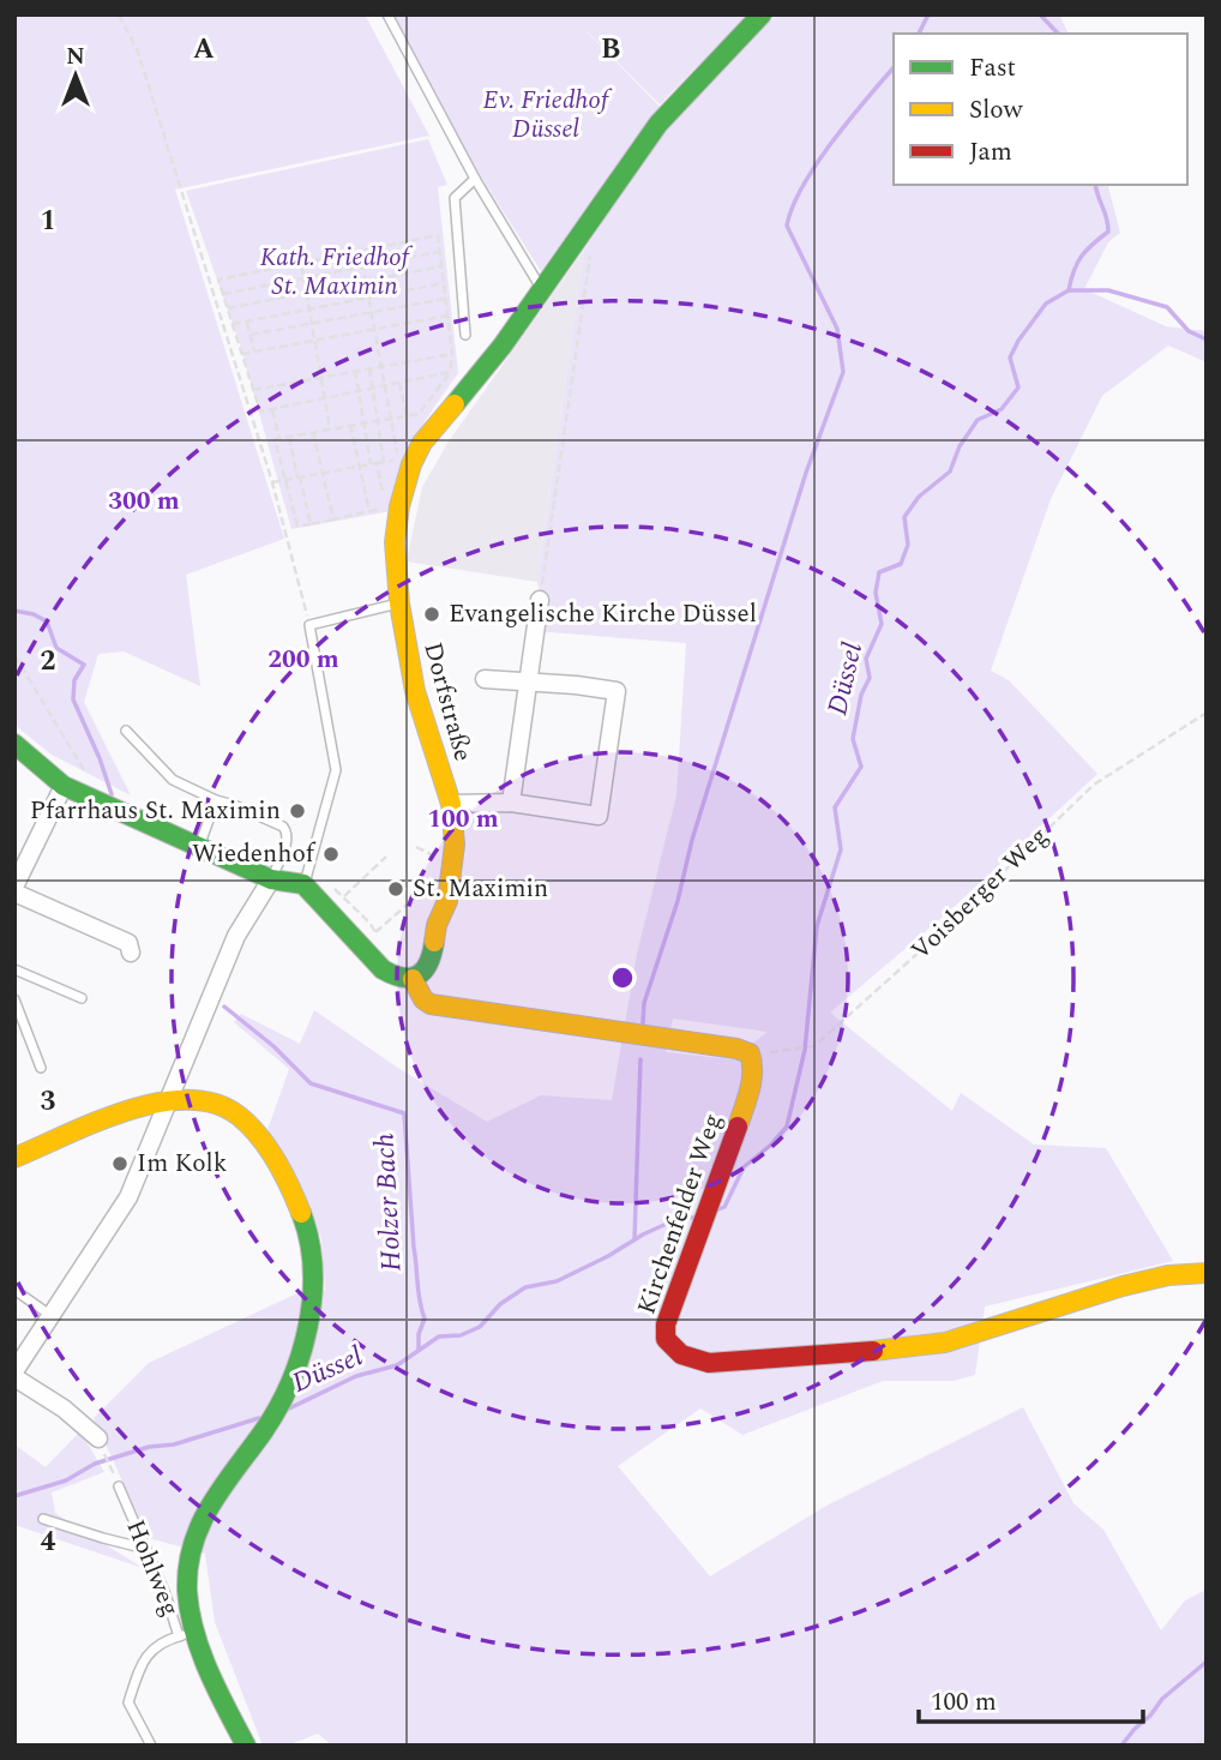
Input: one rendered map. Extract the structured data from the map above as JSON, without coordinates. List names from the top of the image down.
{
  "streets": {
    "street": ["Dorfstraße", "Kirchenfelder Weg"],
    "lane": ["Hohlweg"],
    "path": ["Voisberger Weg"]
  },
  "crossings": [
    ["Voisberger Weg", "Kirchenfelder Weg"]
  ],
  "water": ["Düssel", "Holzer Bach"],
  "parks": ["Ev. Friedhof Düssel", "Kath. Friedhof St. Maximin"],
  "places": [
    "Evangelische Kirche Düssel",
    "Pfarrhaus St. Maximin",
    "Wiedenhof",
    "St. Maximin",
    "Im Kolk"
  ],
  "legend": ["Fast", "Slow", "Jam"],
  "scale_bar": "100 m",
  "north": "top",
  "grid": {
    "columns": ["A", "B"],
    "rows": [
      "1",
      "2",
      "3",
      "4"
    ]
  },
  "rings": ["300 m", "200 m", "100 m"]
}
